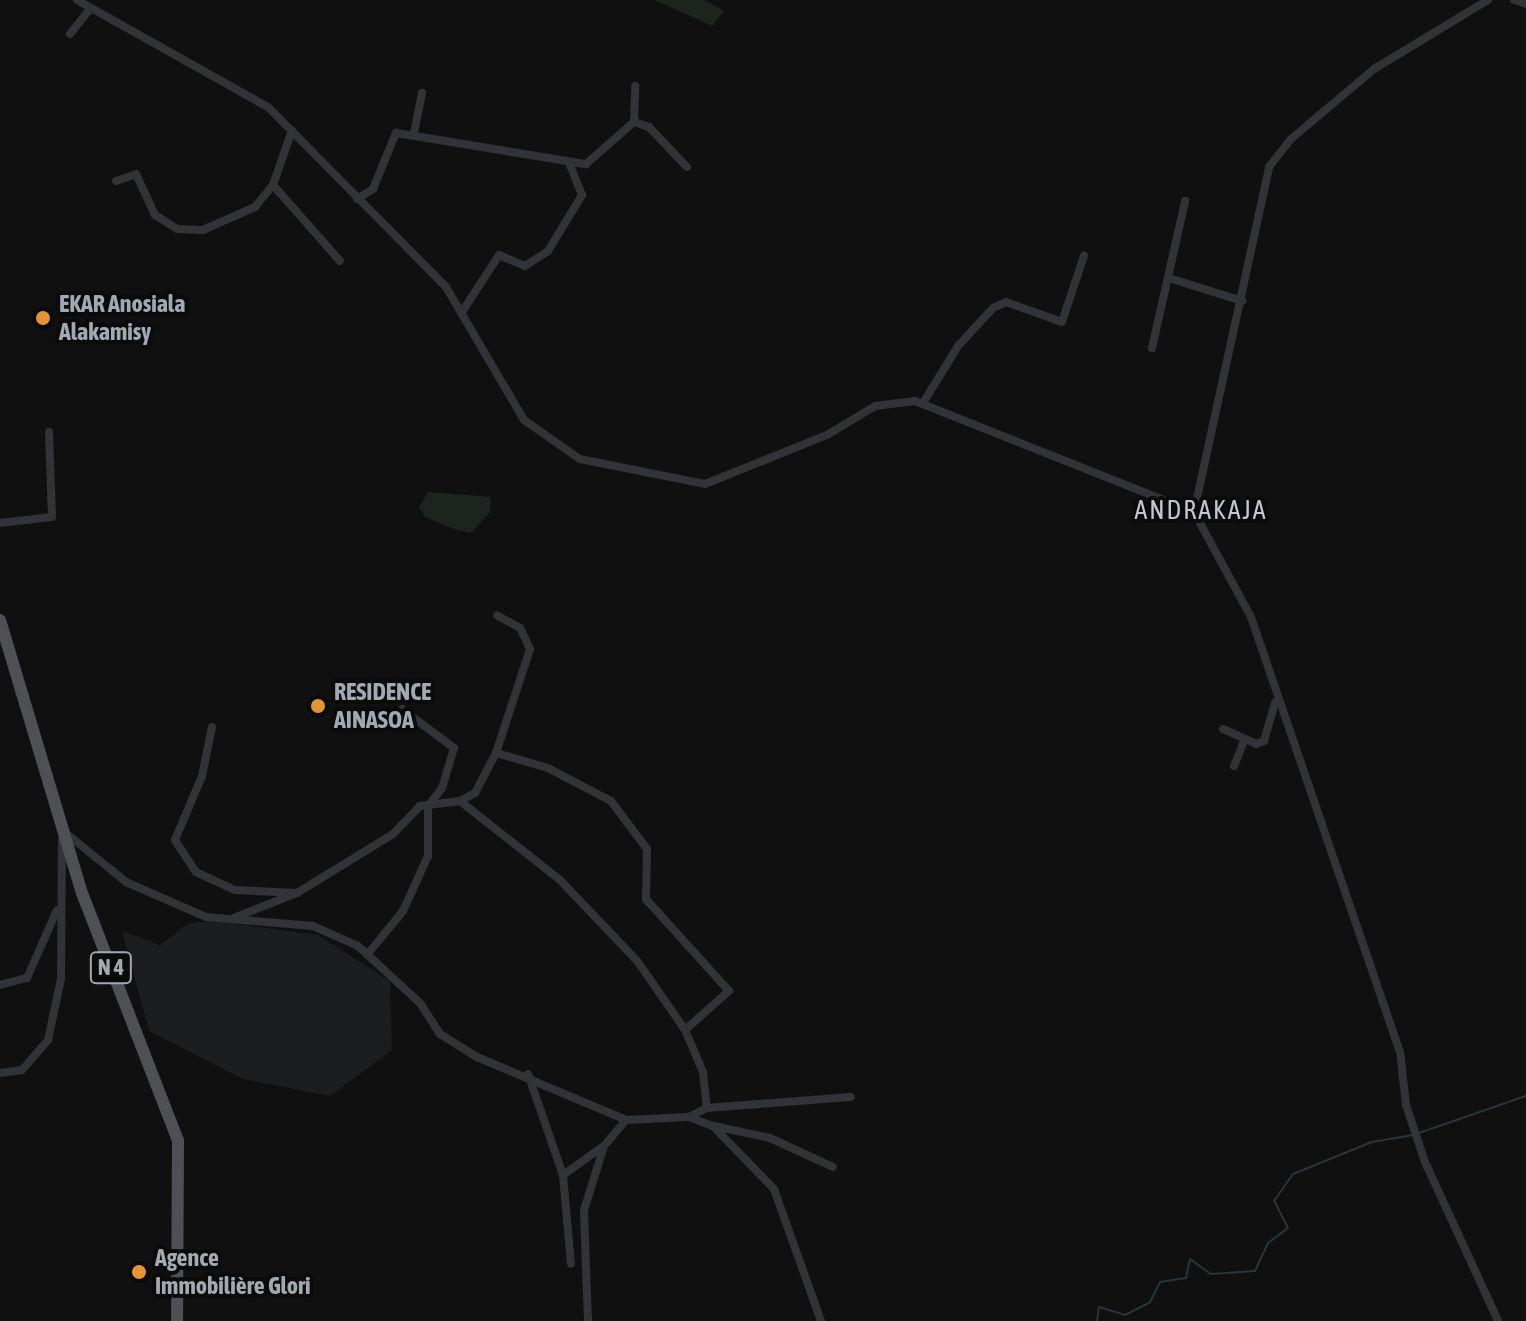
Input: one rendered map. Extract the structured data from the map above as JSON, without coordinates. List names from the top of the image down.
{
  "streets": {
    "main road": ["N 4"]
  },
  "districts": ["ANDRAKAJA"],
  "places": ["EKAR Anosiala Alakamisy", "RESIDENCE AINASOA", "Agence Immobilière Glori"]
}
